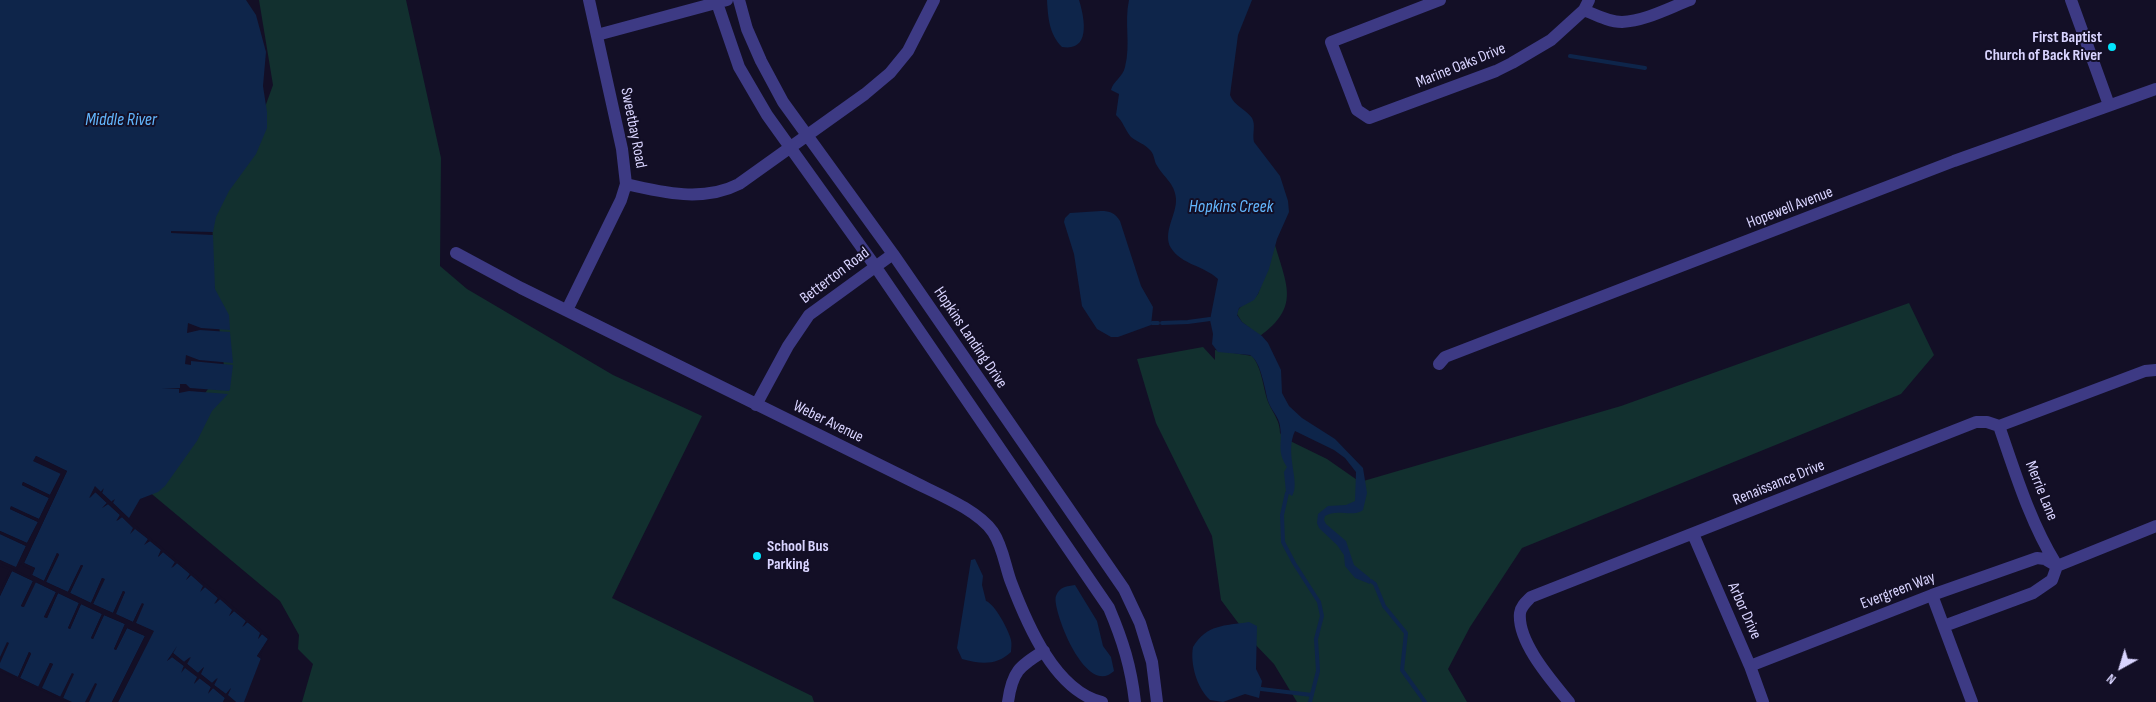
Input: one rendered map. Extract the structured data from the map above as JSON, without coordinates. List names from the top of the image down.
{
  "streets": {
    "street": [
      "Marine Oaks Drive",
      "Sweetbay Road",
      "Hopewell Avenue",
      "Betterton Road",
      "Hopkins Landing Drive",
      "Weber Avenue",
      "Renaissance Drive",
      "Merrie Lane",
      "Evergreen Way",
      "Arbor Drive"
    ]
  },
  "crossings": [
    ["Sweetbay Road", "Weber Avenue"],
    ["Betterton Road", "Hopkins Landing Drive"],
    ["Betterton Road", "Weber Avenue"],
    ["Renaissance Drive", "Merrie Lane"],
    ["Renaissance Drive", "Arbor Drive"],
    ["Merrie Lane", "Evergreen Way"],
    ["Evergreen Way", "Arbor Drive"]
  ],
  "water": ["Middle River", "Hopkins Creek"],
  "places": ["First Baptist Church of Back River", "School Bus Parking"],
  "north": "bottom left"
}
